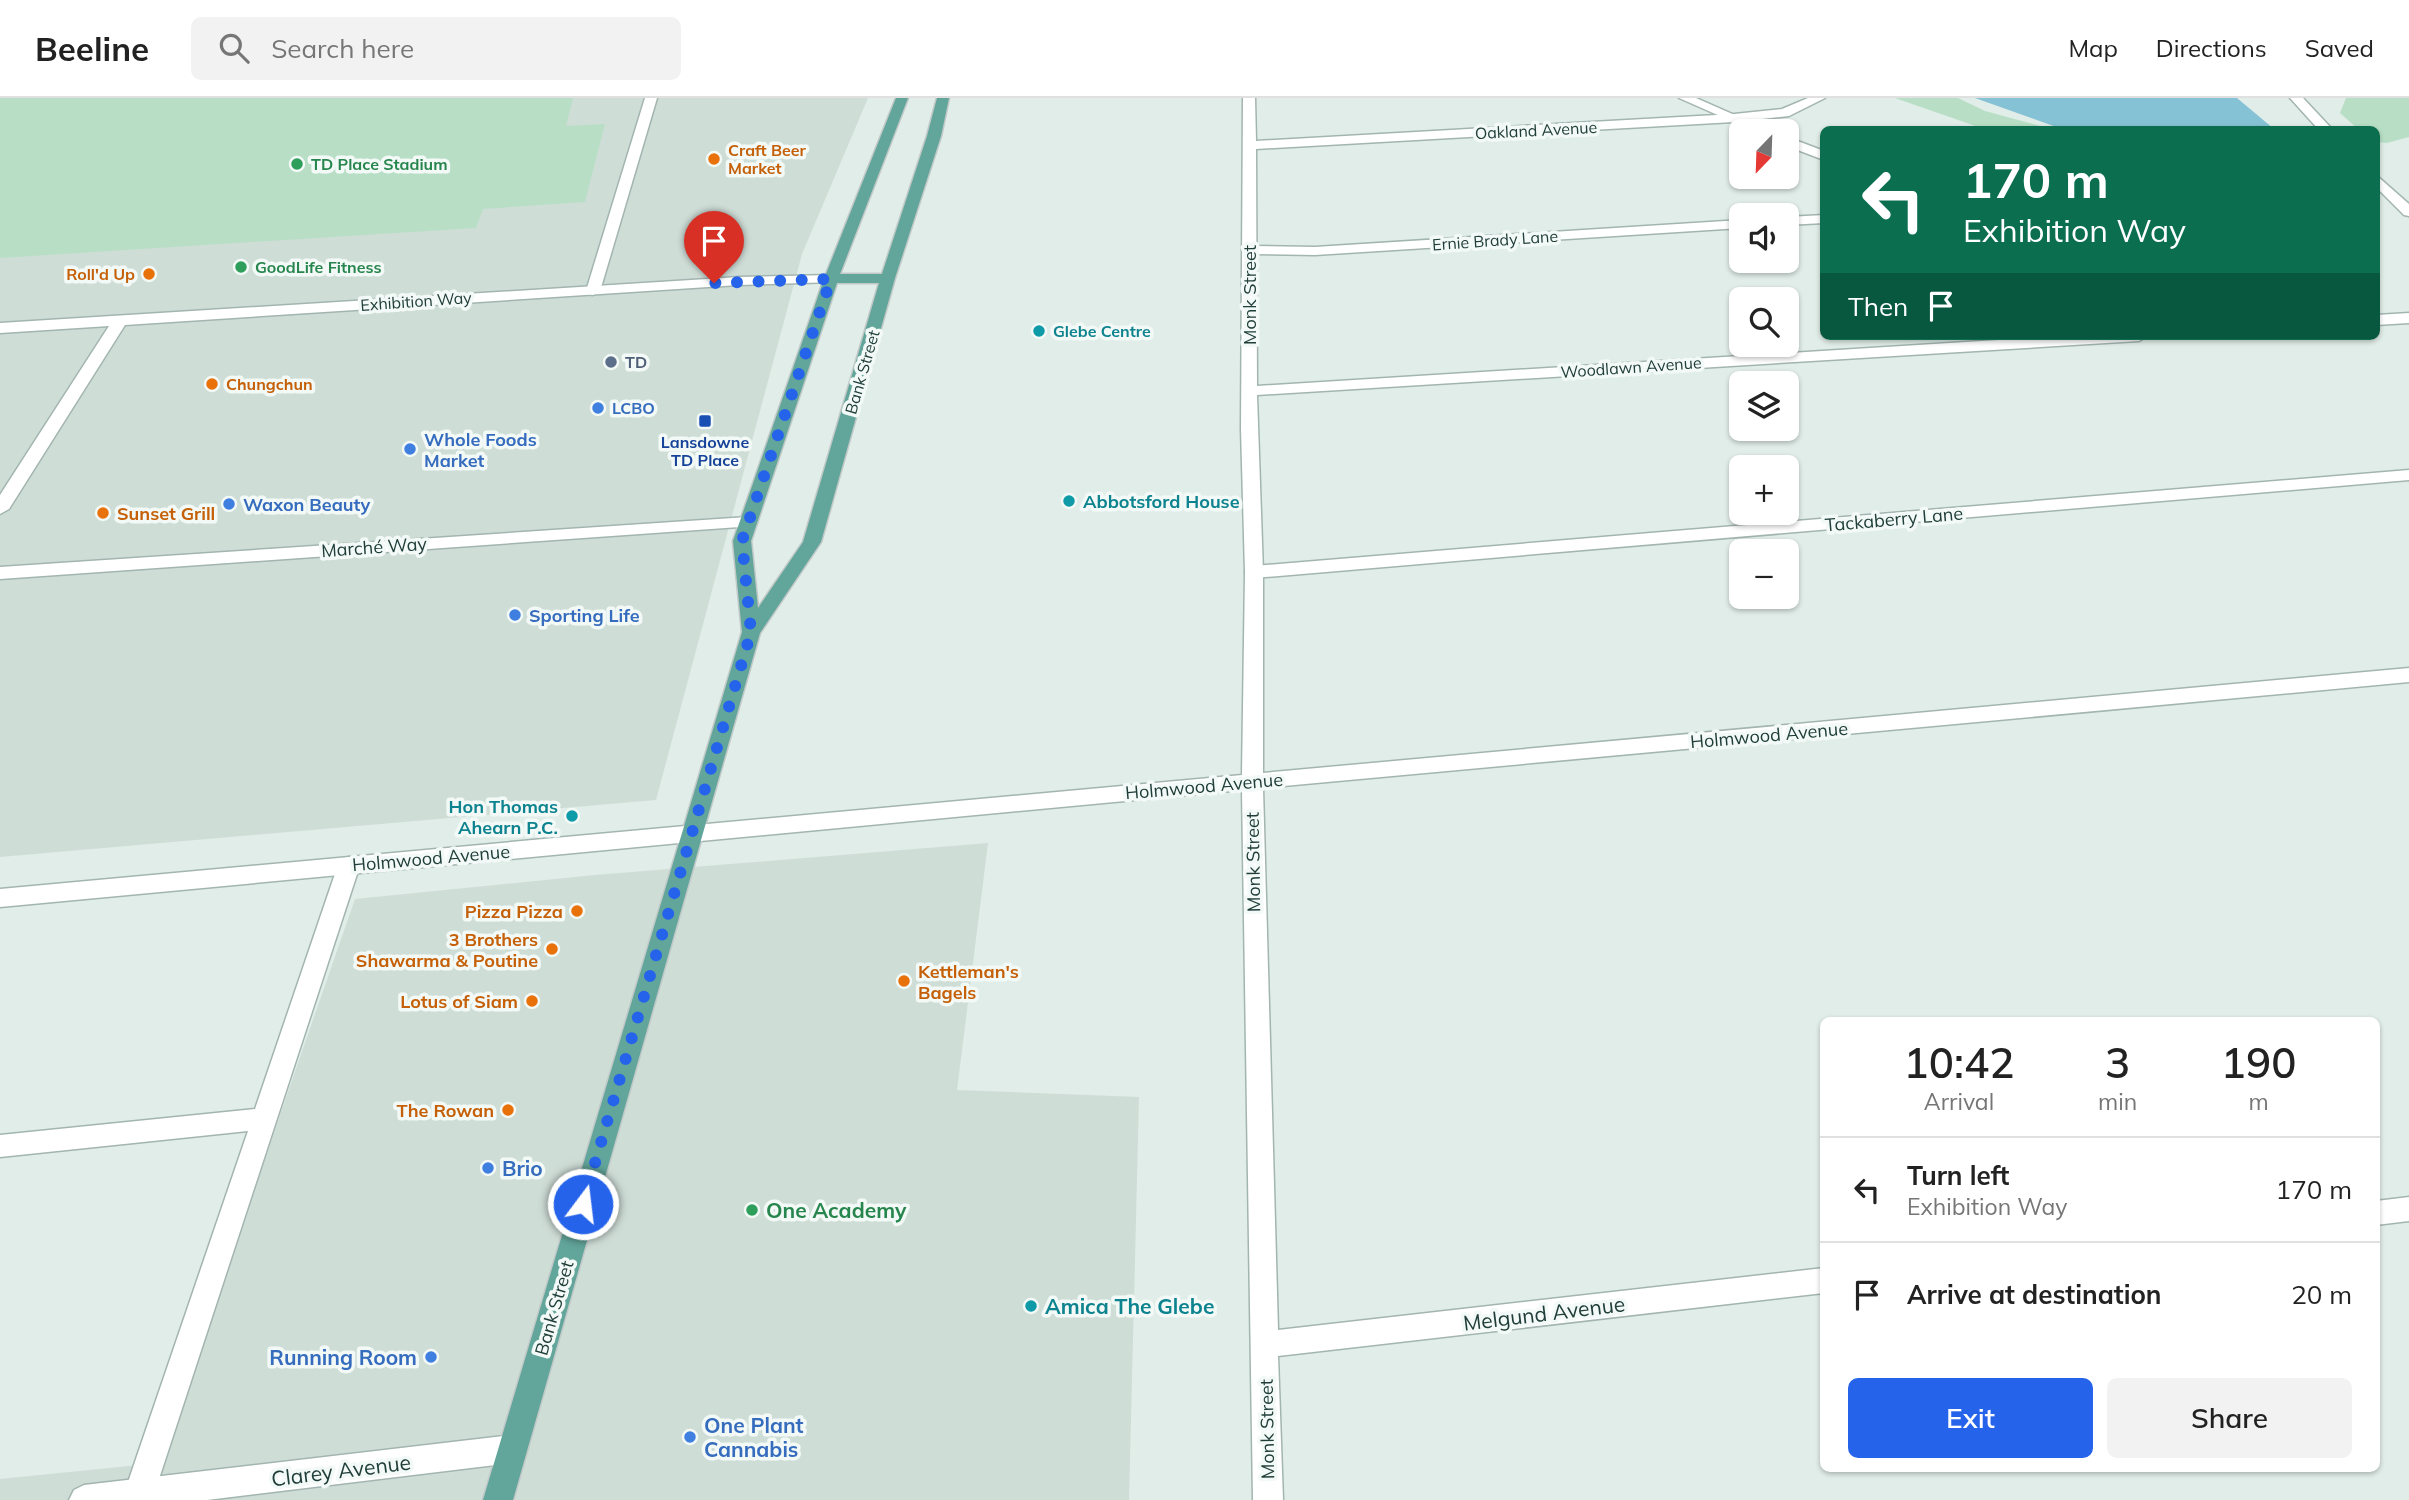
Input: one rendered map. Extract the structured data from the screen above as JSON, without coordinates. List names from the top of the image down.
{
  "streets": {
    "main road": ["Bank Street"],
    "street": [
      "Oakland Avenue",
      "Ernie Brady Lane",
      "Monk Street",
      "Exhibition Way",
      "Woodlawn Avenue",
      "Tackaberry Lane",
      "Marché Way",
      "Holmwood Avenue",
      "Melgund Avenue",
      "Clarey Avenue"
    ]
  },
  "crossings": [
    ["Oakland Avenue", "Monk Street"],
    ["Ernie Brady Lane", "Monk Street"],
    ["Monk Street", "Woodlawn Avenue"],
    ["Monk Street", "Tackaberry Lane"],
    ["Monk Street", "Holmwood Avenue"],
    ["Monk Street", "Melgund Avenue"],
    ["Exhibition Way", "Bank Street"],
    ["Bank Street", "Marché Way"],
    ["Bank Street", "Holmwood Avenue"],
    ["Bank Street", "Clarey Avenue"]
  ],
  "places": {
    "other": [
      "Craft Beer Market",
      "TD Place Stadium",
      "GoodLife Fitness",
      "Roll'd Up",
      "Glebe Centre",
      "TD",
      "Chungchun",
      "LCBO",
      "Whole Foods Market",
      "Abbotsford House",
      "Waxon Beauty",
      "Sunset Grill",
      "Sporting Life",
      "Hon Thomas Ahearn P.C.",
      "Pizza Pizza",
      "3 Brothers Shawarma & Poutine",
      "Kettleman's Bagels",
      "Lotus of Siam",
      "The Rowan",
      "Brio",
      "One Academy",
      "Amica The Glebe",
      "Running Room",
      "One Plant Cannabis"
    ],
    "transit": ["Lansdowne TD Place"]
  },
  "north": "bottom left",
  "page": {
    "header": "Beeline",
    "search": "Search here",
    "nav": ["Map", "Directions", "Saved"],
    "map_buttons": ["+", "−"],
    "turn": ["170 m", "Exhibition Way"],
    "then": "Then",
    "eta": [
      "10:42",
      "Arrival",
      "3",
      "min",
      "190",
      "m"
    ],
    "list": [
      {
        "name": "Turn left",
        "note": "Exhibition Way",
        "value": "170 m"
      },
      {
        "name": "Arrive at destination",
        "value": "20 m"
      }
    ],
    "buttons": ["Exit", "Share"]
  }
}
